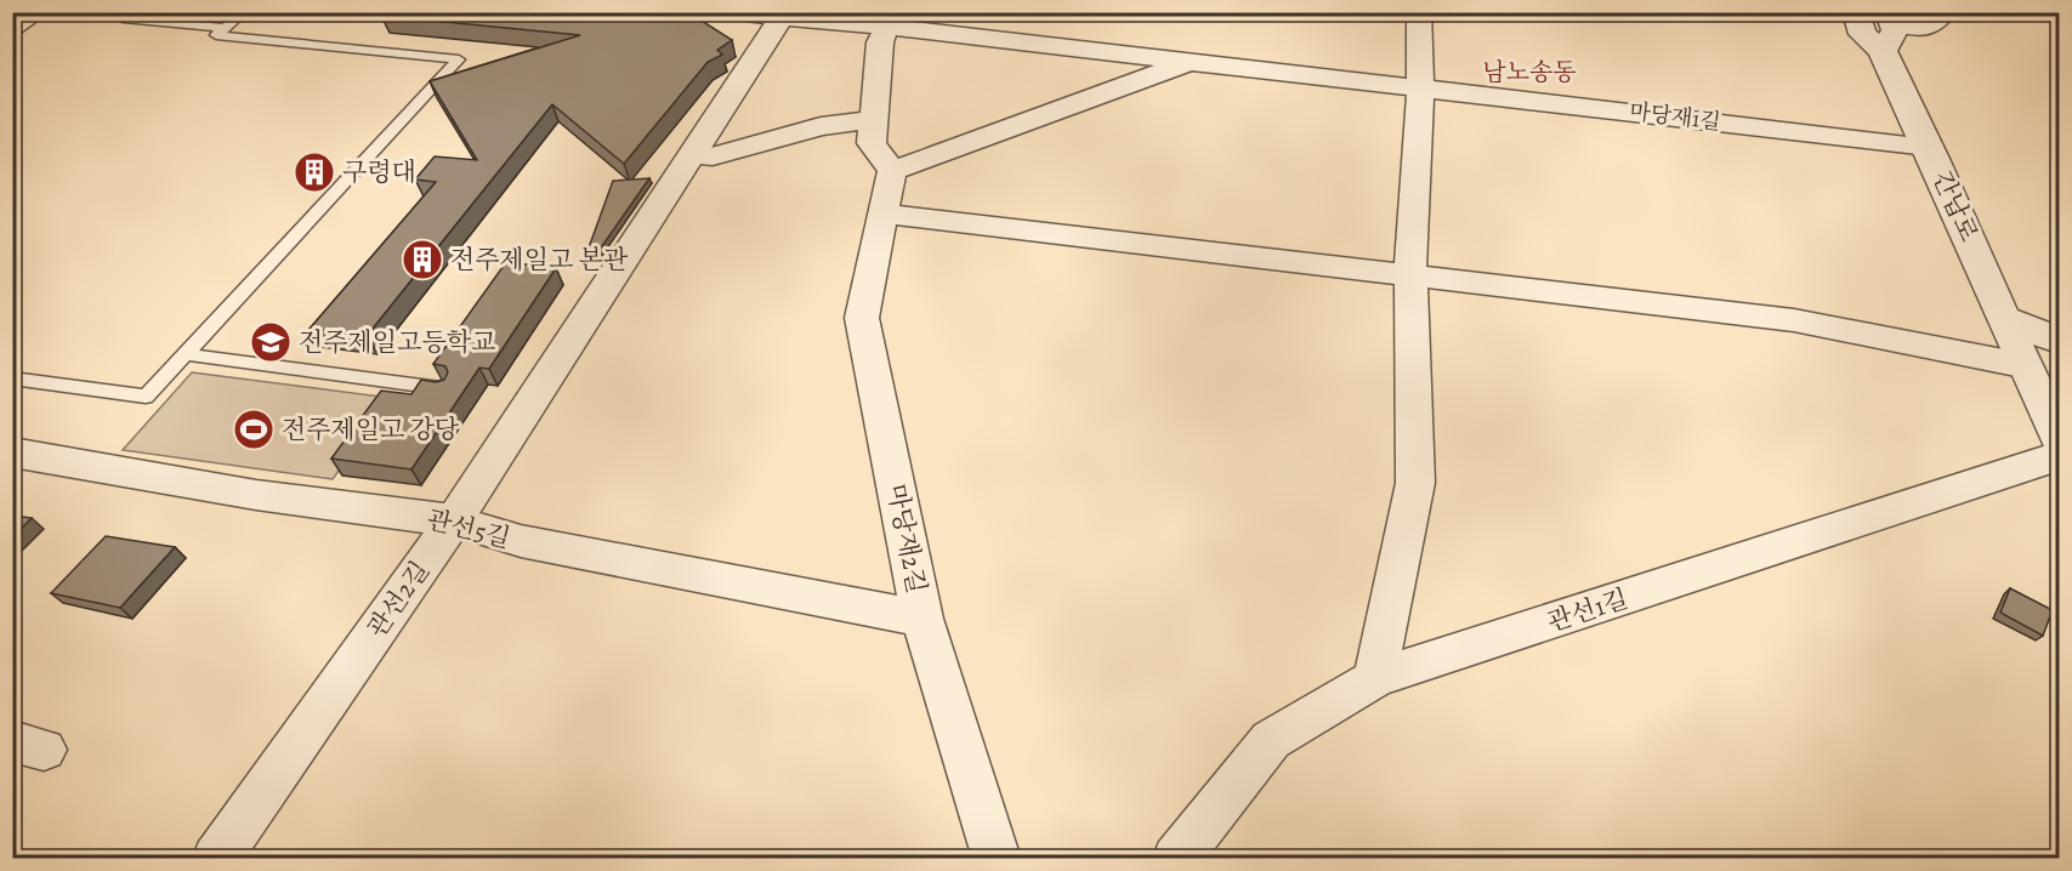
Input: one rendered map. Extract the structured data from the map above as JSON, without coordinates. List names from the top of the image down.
{
  "streets": {
    "street": [
      "마당재1길",
      "간납로",
      "관선5길",
      "마당재2길",
      "관선2길",
      "관선1길"
    ]
  },
  "crossings": [
    ["마당재1길", "간납로"],
    ["관선5길", "마당재2길"],
    ["관선5길", "관선2길"]
  ],
  "districts": ["남노송동"],
  "places": {
    "building": ["구령대", "전주제일고 본관"],
    "school or university": ["전주제일고등학교"],
    "sports": ["전주제일고 강당"]
  }
}
